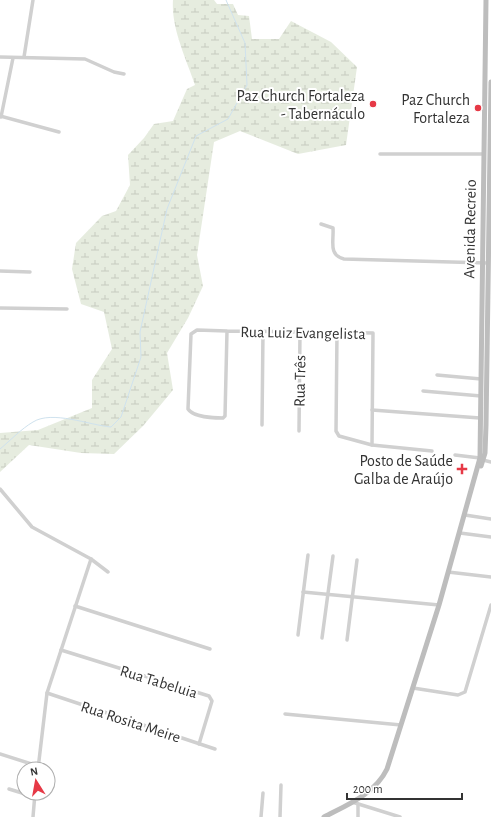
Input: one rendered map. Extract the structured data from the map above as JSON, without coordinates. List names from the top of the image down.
{
  "streets": {
    "main road": ["Avenida Recreio"],
    "street": [
      "Rua Luiz Evangelista",
      "Rua Três",
      "Rua Tabeluia",
      "Rua Rosita Meire"
    ]
  },
  "crossings": [
    ["Rua Luiz Evangelista", "Rua Três"],
    ["Rua Tabeluia", "Rua Rosita Meire"]
  ],
  "places": {
    "other": ["Paz Church Fortaleza - Tabernáculo", "Paz Church Fortaleza"],
    "health": ["Posto de Saúde Galba de Araújo"]
  },
  "scale_bar": "200 m",
  "north": "top"
}
